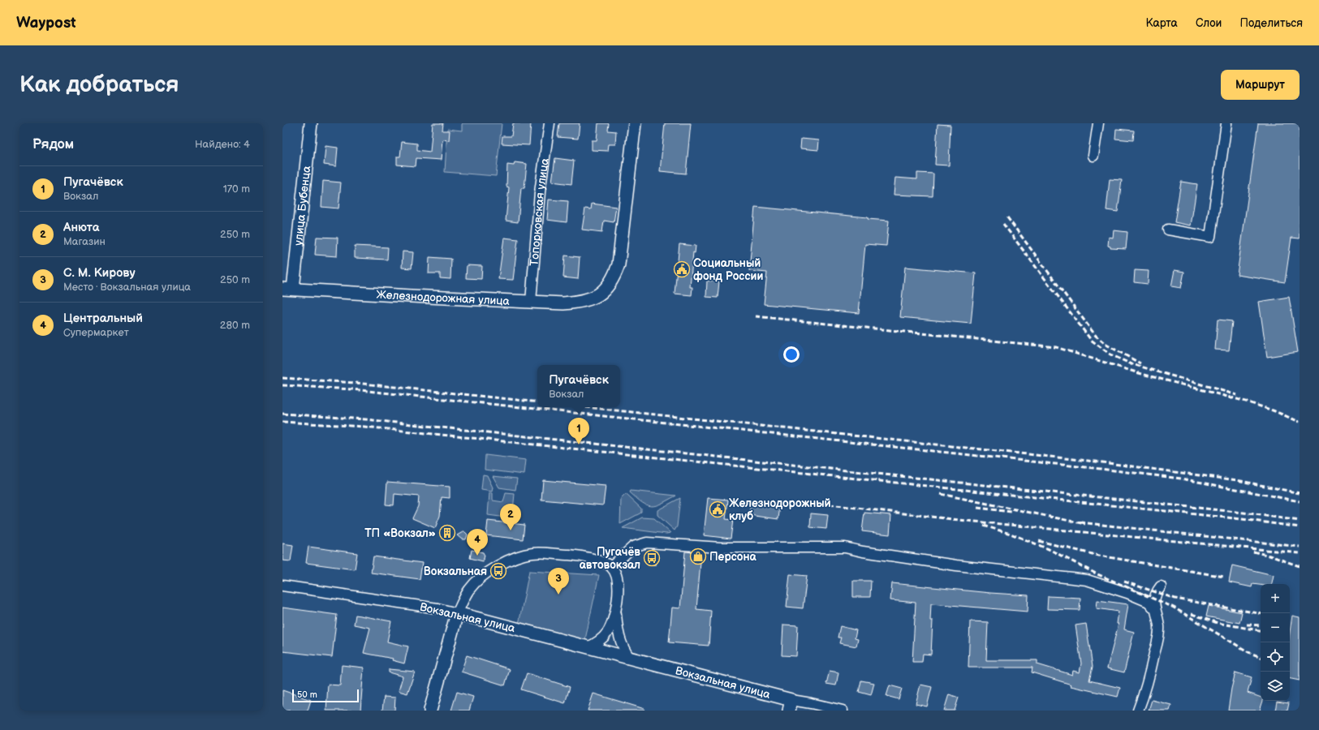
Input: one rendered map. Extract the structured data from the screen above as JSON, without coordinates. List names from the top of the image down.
{
  "streets": {
    "street": [
      "улица Бубенца",
      "Топорковская улица",
      "Железнодорожная улица",
      "Вокзальная улица"
    ]
  },
  "crossings": [
    ["улица Бубенца", "Железнодорожная улица"],
    ["Топорковская улица", "Железнодорожная улица"]
  ],
  "places": {
    "public building": ["Социальный фонд России", "Железнодорожный клуб"],
    "building": ["ТП «Вокзал»"],
    "shop": ["Персона"],
    "bus stop": ["Пугачёв автовокзал", "Вокзальная"]
  },
  "scale_bar": "50 m",
  "page": {
    "header": "Waypost",
    "nav": ["Карта", "Слои", "Поделиться"],
    "buttons": "Маршрут",
    "title": "Как добраться",
    "heading": ["Рядом", "Найдено: 4"],
    "list": [
      {
        "mark": "1",
        "name": "Пугачёвск",
        "note": "Вокзал",
        "value": "170 m"
      },
      {
        "mark": "2",
        "name": "Анюта",
        "note": "Магазин",
        "value": "250 m"
      },
      {
        "mark": "3",
        "name": "С. М. Кирову",
        "note": "Место · Вокзальная улица",
        "value": "250 m"
      },
      {
        "mark": "4",
        "name": "Центральный",
        "note": "Супермаркет",
        "value": "280 m"
      }
    ],
    "popup": ["Пугачёвск", "Вокзал"],
    "pins": [
      "1",
      "2",
      "4",
      "3"
    ],
    "map_buttons": ["+", "−"],
    "scale": "50 m"
  }
}
